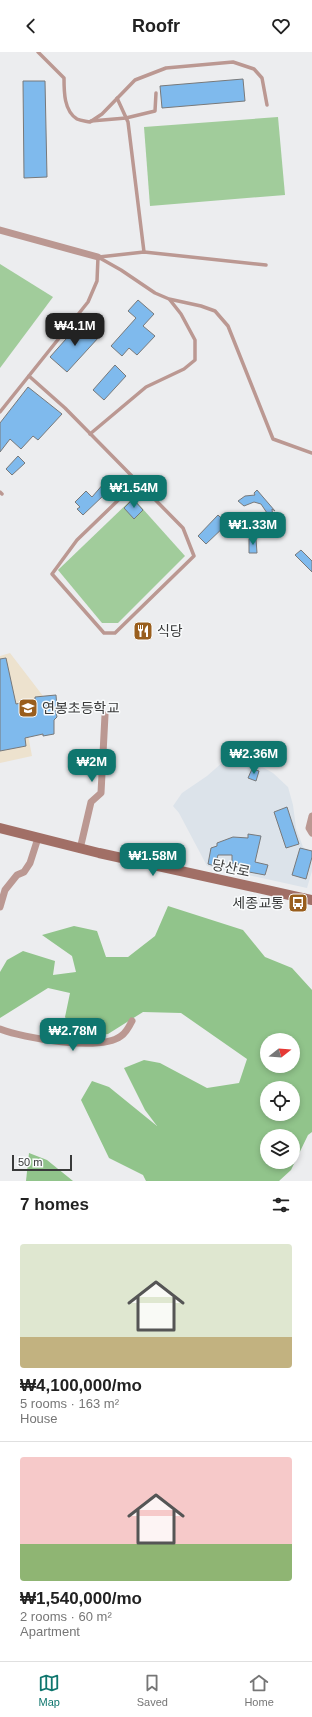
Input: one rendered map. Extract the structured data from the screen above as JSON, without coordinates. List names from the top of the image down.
{
  "streets": {
    "main road": ["당산로"]
  },
  "places": {
    "restaurant": ["식당"],
    "school or university": ["연봉초등학교"],
    "bus stop": ["세종교통"]
  },
  "scale_bar": "50 m",
  "north": "right",
  "page": {
    "header": "Roofr",
    "price": [
      "₩4.1M",
      "₩1.54M",
      "₩1.33M",
      "₩2.36M",
      "₩2M",
      "₩1.58M",
      "₩2.78M"
    ],
    "scale": "50 m",
    "heading": "7 homes",
    "list": [
      {
        "name": "₩4,100,000/mo",
        "note": "5 rooms · 163 m² · House"
      },
      {
        "name": "₩1,540,000/mo",
        "note": "2 rooms · 60 m² · Apartment"
      }
    ],
    "tabs": ["Map", "Saved", "Home"]
  }
}
